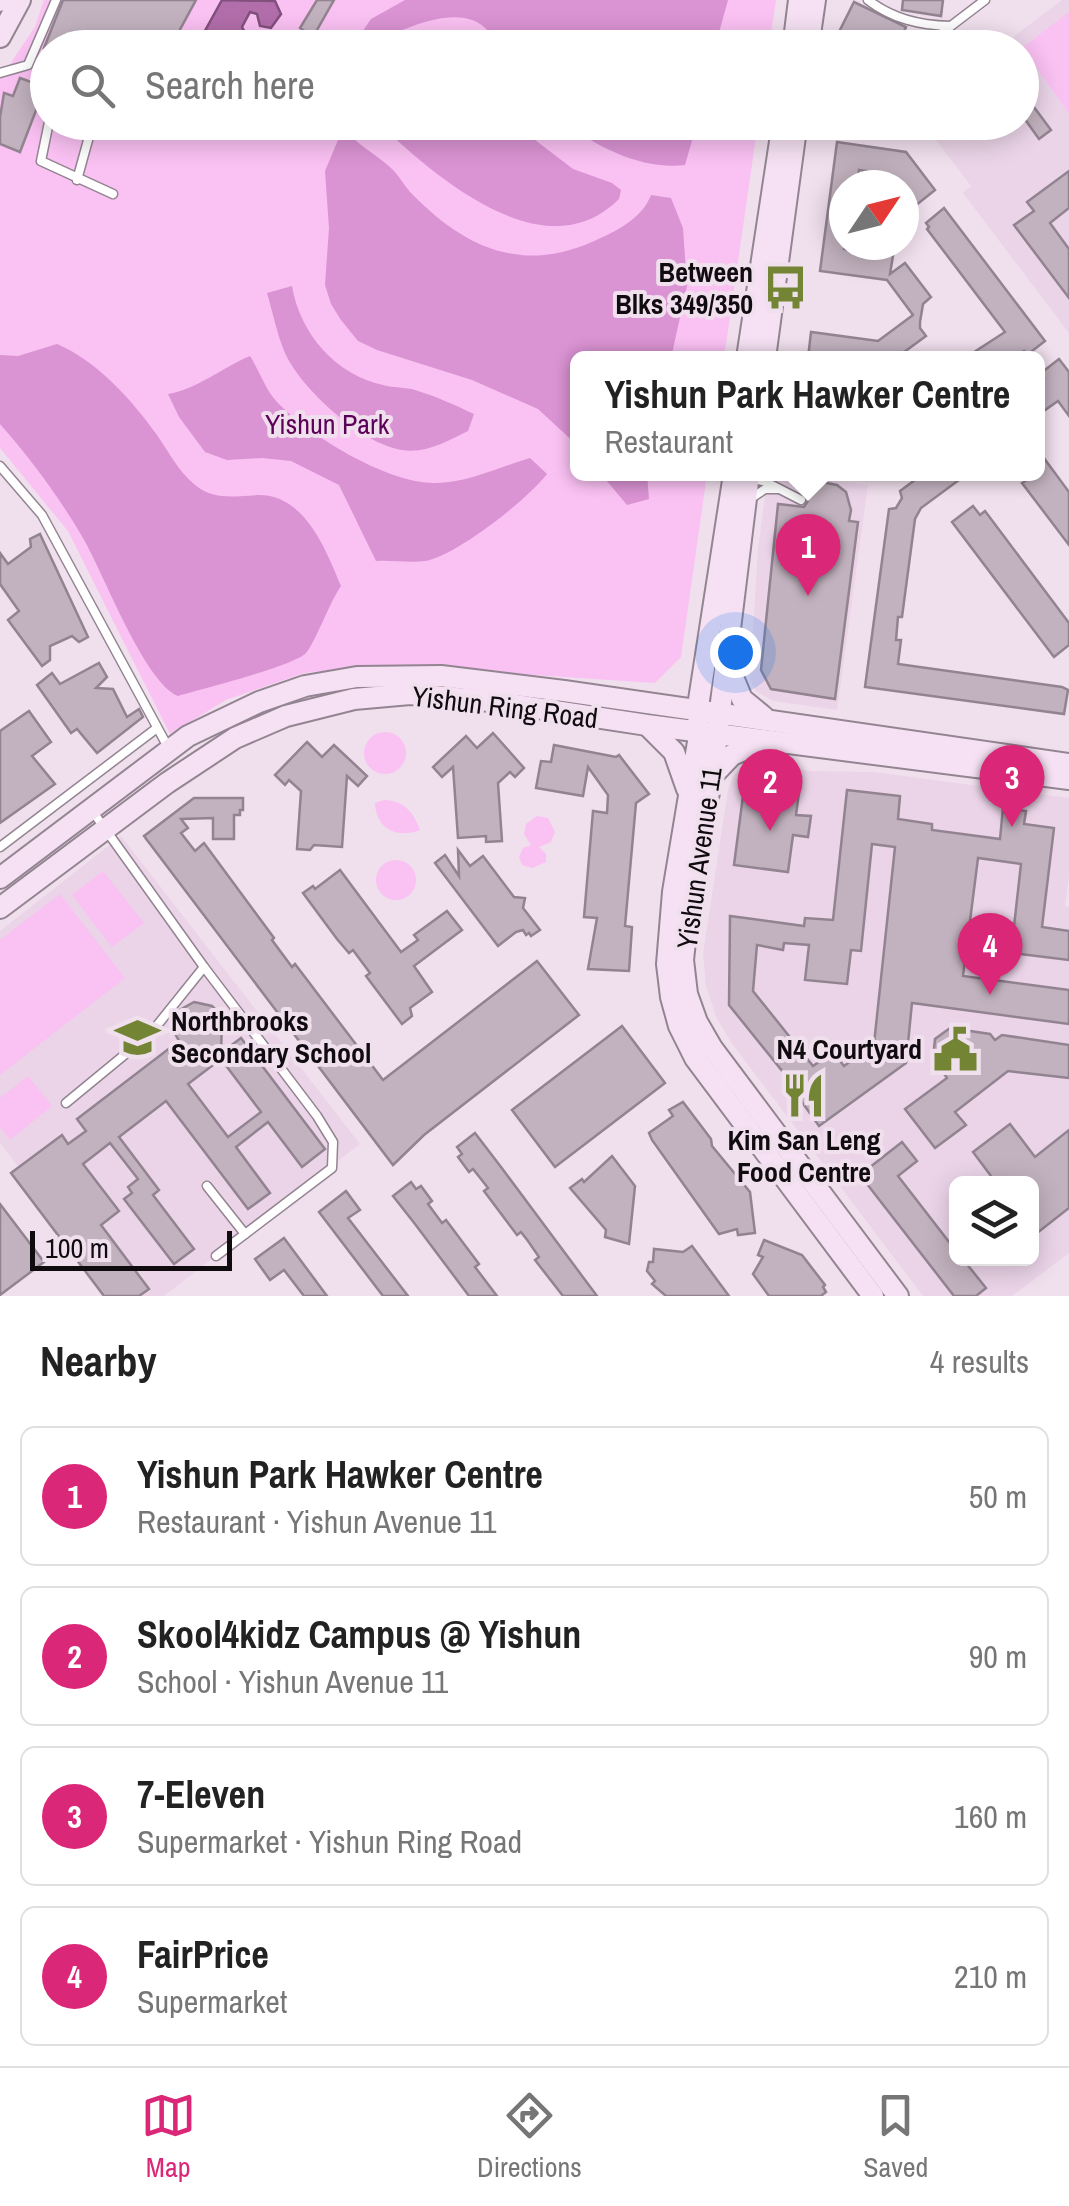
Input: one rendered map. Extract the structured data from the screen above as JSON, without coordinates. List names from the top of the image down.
{
  "streets": {
    "main road": ["Yishun Ring Road", "Yishun Avenue 11"]
  },
  "crossings": [
    ["Yishun Ring Road", "Yishun Avenue 11"]
  ],
  "parks": ["Yishun Park"],
  "places": {
    "bus stop": ["Between Blks 349/350"],
    "school or university": ["Northbrooks Secondary School"],
    "public building": ["N4 Courtyard"],
    "restaurant": ["Kim San Leng Food Centre"]
  },
  "scale_bar": "100 m",
  "north": "top right",
  "page": {
    "search": "Search here",
    "popup": ["Yishun Park Hawker Centre", "Restaurant"],
    "pins": [
      "1",
      "3",
      "2",
      "4"
    ],
    "scale": "100 m",
    "heading": ["Nearby", "4 results"],
    "list": [
      {
        "mark": "1",
        "name": "Yishun Park Hawker Centre",
        "note": "Restaurant · Yishun Avenue 11",
        "value": "50 m"
      },
      {
        "mark": "2",
        "name": "Skool4kidz Campus @ Yishun",
        "note": "School · Yishun Avenue 11",
        "value": "90 m"
      },
      {
        "mark": "3",
        "name": "7-Eleven",
        "note": "Supermarket · Yishun Ring Road",
        "value": "160 m"
      },
      {
        "mark": "4",
        "name": "FairPrice",
        "note": "Supermarket",
        "value": "210 m"
      }
    ],
    "nav": ["Map", "Directions", "Saved"]
  }
}
